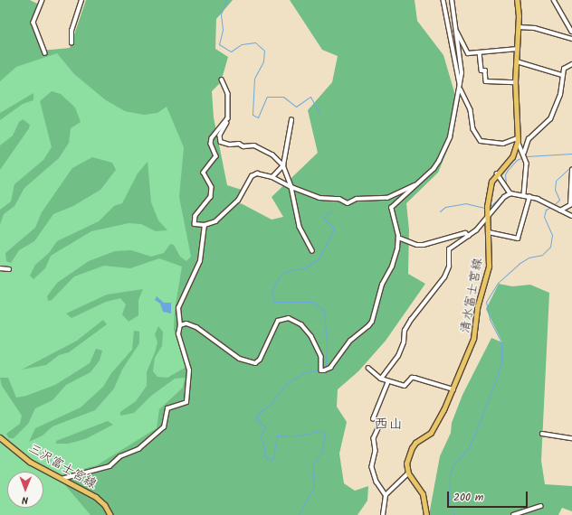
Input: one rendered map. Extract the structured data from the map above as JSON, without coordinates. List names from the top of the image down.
{
  "streets": {
    "main road": ["清水富士宮線", "三沢富士宮線"]
  },
  "districts": ["西山"],
  "scale_bar": "200 m",
  "north": "bottom"
}
